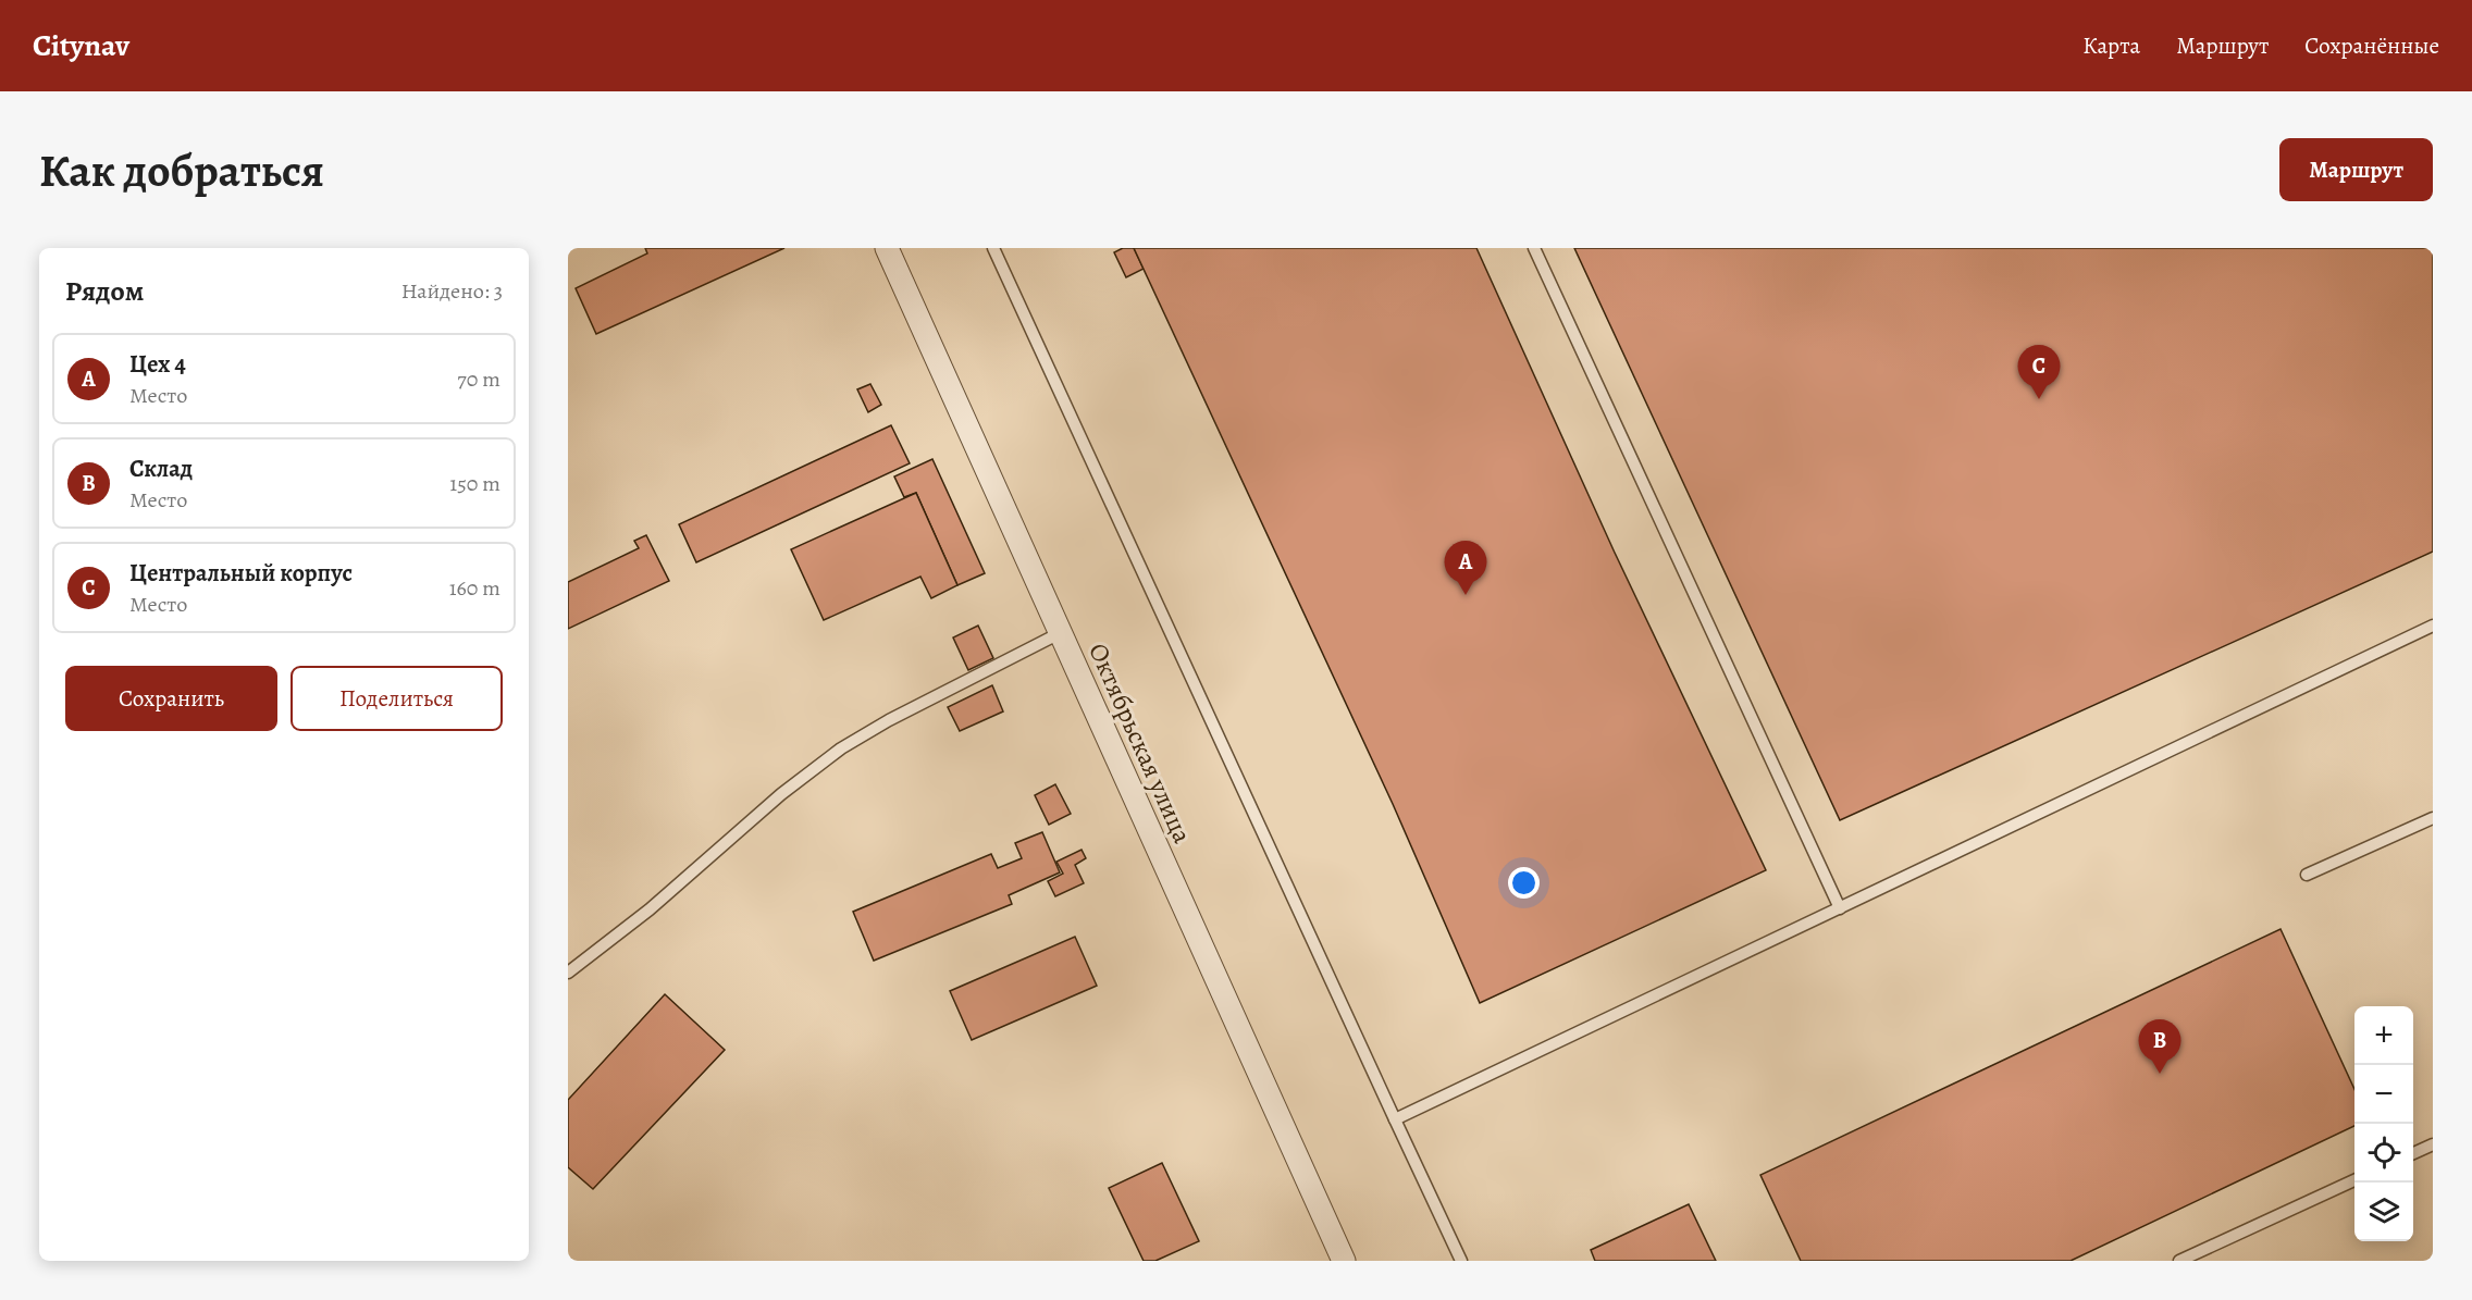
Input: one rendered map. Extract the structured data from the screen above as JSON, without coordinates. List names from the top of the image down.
{
  "streets": {
    "street": ["Октябрьская улица"]
  },
  "page": {
    "header": "Citynav",
    "nav": ["Карта", "Маршрут", "Сохранённые"],
    "buttons": [
      "Маршрут",
      ["Сохранить", "Поделиться"]
    ],
    "title": "Как добраться",
    "heading": ["Рядом", "Найдено: 3"],
    "list": [
      {
        "mark": "A",
        "name": "Цех 4",
        "note": "Место",
        "value": "70 m"
      },
      {
        "mark": "B",
        "name": "Склад",
        "note": "Место",
        "value": "150 m"
      },
      {
        "mark": "C",
        "name": "Центральный корпус",
        "note": "Место",
        "value": "160 m"
      }
    ],
    "pins": ["C", "A", "B"],
    "map_buttons": ["+", "−"]
  }
}
